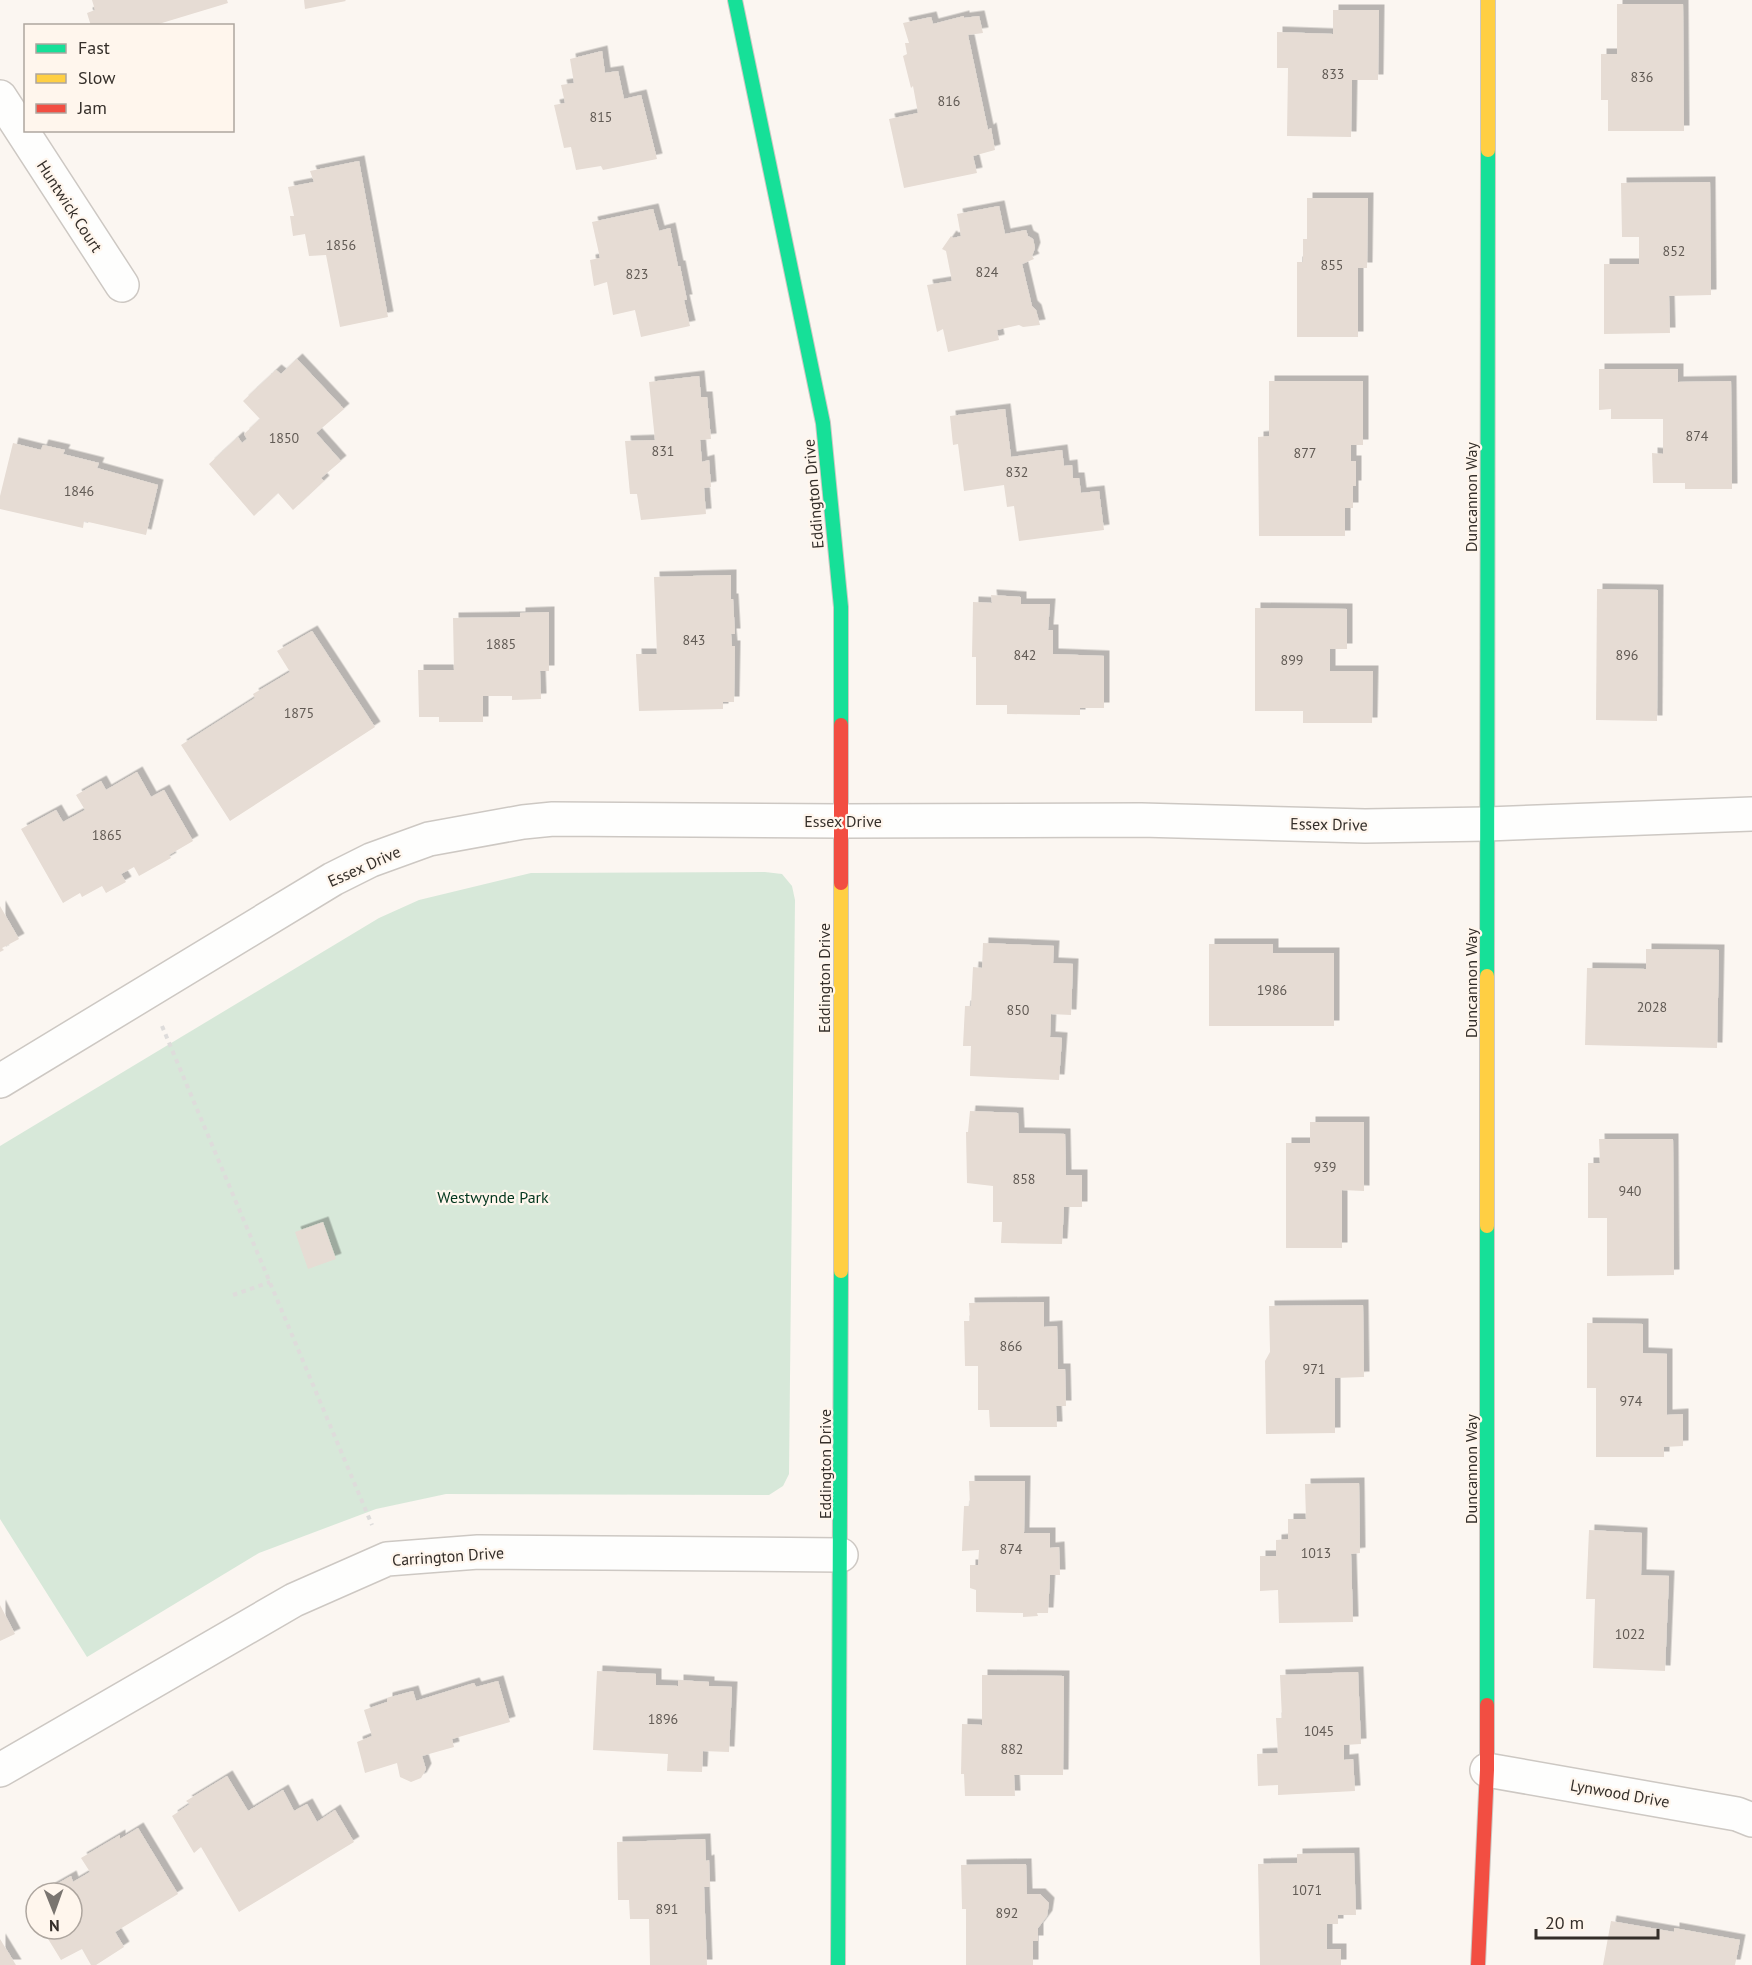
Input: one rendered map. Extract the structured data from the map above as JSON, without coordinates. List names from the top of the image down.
{
  "streets": {
    "street": [
      "Huntwick Court",
      "Eddington Drive",
      "Duncannon Way",
      "Essex Drive",
      "Carrington Drive",
      "Lynwood Drive"
    ]
  },
  "crossings": [
    ["Eddington Drive", "Essex Drive"],
    ["Eddington Drive", "Carrington Drive"],
    ["Duncannon Way", "Essex Drive"],
    ["Duncannon Way", "Lynwood Drive"]
  ],
  "parks": ["Westwynde Park"],
  "house_numbers": [
    "833",
    "836",
    "816",
    "815",
    "1856",
    "852",
    "855",
    "824",
    "823",
    "874",
    "1850",
    "831",
    "877",
    "832",
    "1846",
    "843",
    "1885",
    "842",
    "896",
    "899",
    "1875",
    "1865",
    "1986",
    "2028",
    "850",
    "939",
    "858",
    "940",
    "866",
    "971",
    "974",
    "874",
    "1013",
    "1022",
    "1896",
    "1045",
    "882",
    "1071",
    "891",
    "892"
  ],
  "legend": ["Fast", "Slow", "Jam"],
  "scale_bar": "20 m",
  "north": "bottom"
}
